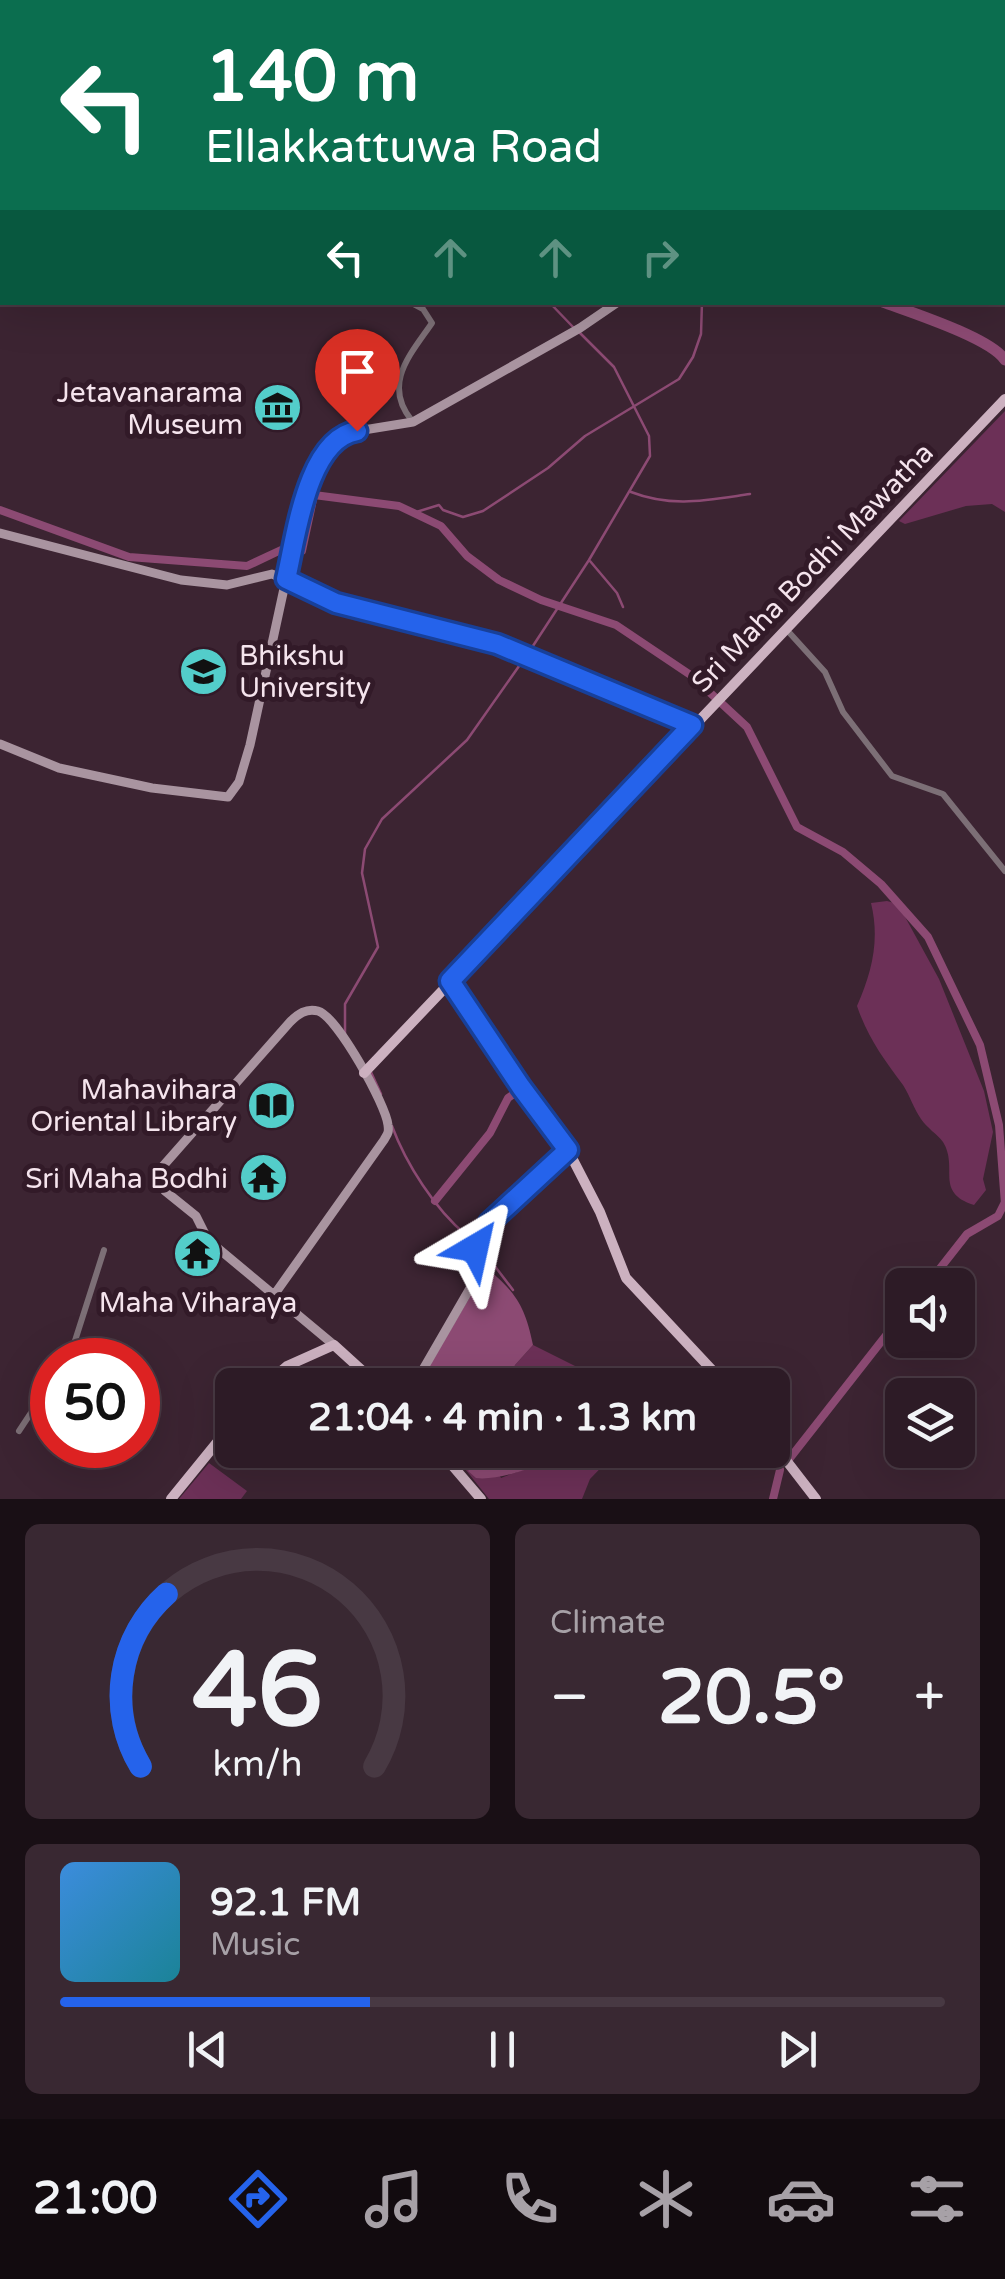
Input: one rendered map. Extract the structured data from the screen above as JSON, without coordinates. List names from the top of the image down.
{
  "streets": {
    "main road": ["Sri Maha Bodhi Mawatha"]
  },
  "places": {
    "museum": ["Jetavanarama Museum"],
    "school or university": ["Bhikshu University"],
    "library": ["Mahavihara Oriental Library"],
    "temple": ["Sri Maha Bodhi", "Maha Viharaya"]
  },
  "page": {
    "turn": ["140 m", "Ellakkattuwa Road"],
    "limit": "50",
    "trip": "21:04 · 4 min · 1.3 km",
    "tile": "Climate",
    "heat": ["−", "20.5°", "+"],
    "song": ["92.1 FM", "Music"],
    "tabs": "21:00",
    "gauge": ["46", "km/h"]
  }
}
